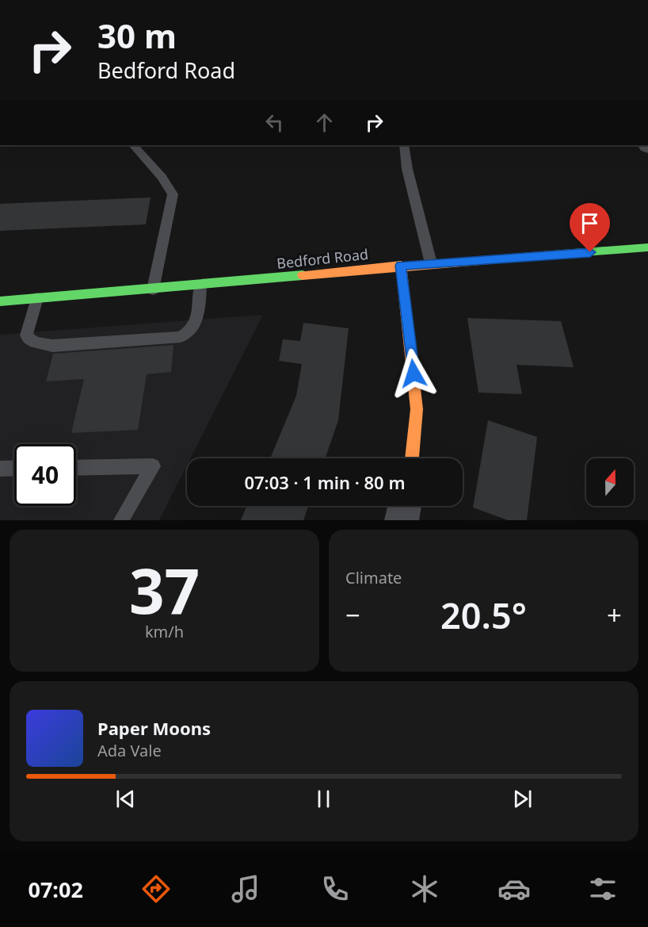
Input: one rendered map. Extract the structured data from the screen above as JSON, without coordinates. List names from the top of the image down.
{
  "streets": {
    "main road": ["Bedford Road"]
  },
  "north": "top",
  "page": {
    "turn": ["30 m", "Bedford Road"],
    "limit": "40",
    "trip": "07:03 · 1 min · 80 m",
    "tile": [
      ["37", "km/h"],
      "Climate"
    ],
    "heat": ["−", "20.5°", "+"],
    "song": ["Paper Moons", "Ada Vale"],
    "tabs": "07:02"
  }
}
